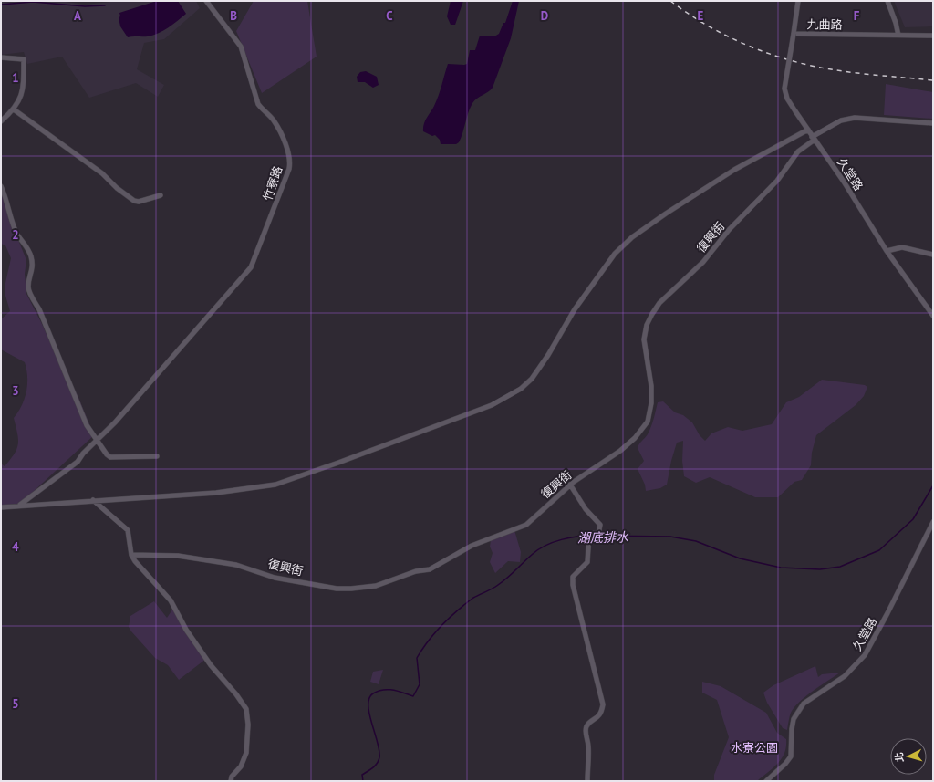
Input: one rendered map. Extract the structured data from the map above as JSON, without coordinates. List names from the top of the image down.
{
  "streets": {
    "street": [
      "九曲路",
      "久堂路",
      "竹寮路",
      "復興街"
    ]
  },
  "crossings": [
    ["九曲路", "久堂路"],
    ["久堂路", "復興街"]
  ],
  "water": ["湖底排水"],
  "parks": ["水寮公園"],
  "north": "left",
  "grid": {
    "columns": [
      "A",
      "B",
      "C",
      "D",
      "E",
      "F"
    ],
    "rows": [
      "1",
      "2",
      "3",
      "4",
      "5"
    ]
  }
}
